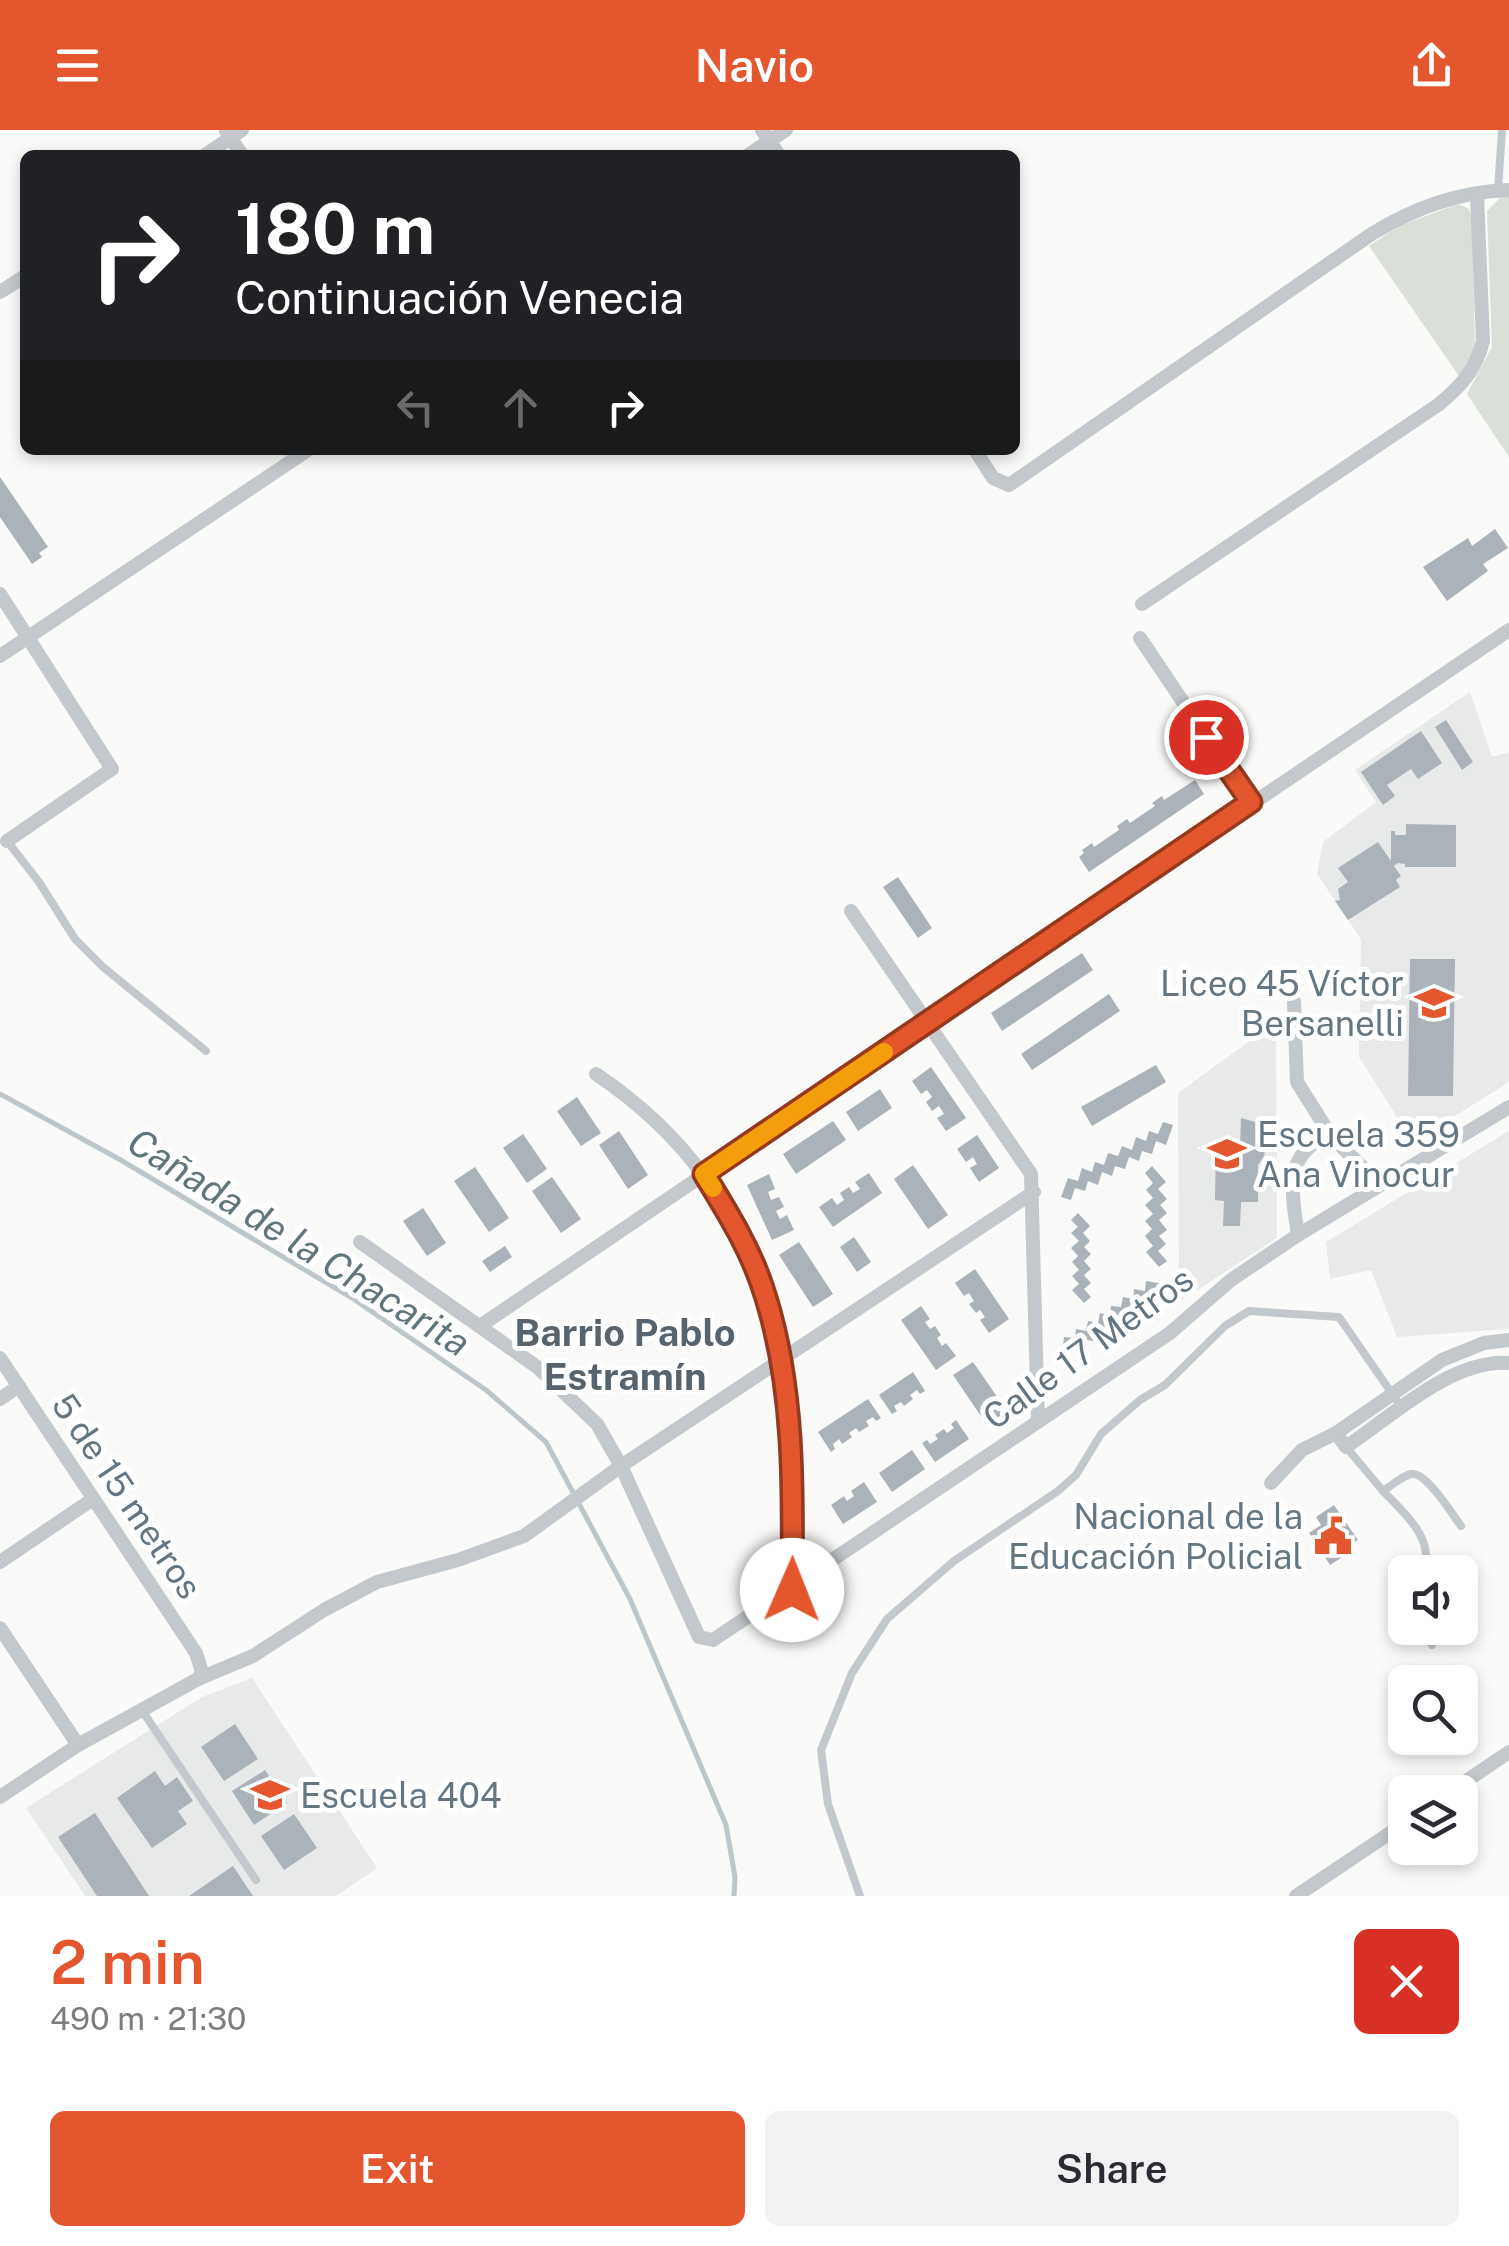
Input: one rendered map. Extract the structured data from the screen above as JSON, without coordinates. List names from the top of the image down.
{
  "streets": {
    "street": ["Calle 17 Metros", "5 de 15 metros"]
  },
  "districts": ["Barrio Pablo Estramín"],
  "water": ["Cañada de la Chacarita"],
  "places": {
    "school or university": ["Liceo 45 Víctor Bersanelli", "Escuela 359 Ana Vinocur", "Escuela 404"],
    "public building": ["Nacional de la Educación Policial"]
  },
  "page": {
    "header": "Navio",
    "turn": ["180 m", "Continuación Venecia"],
    "heading": ["2 min", "490 m · 21:30"],
    "buttons": ["Exit", "Share"]
  }
}
